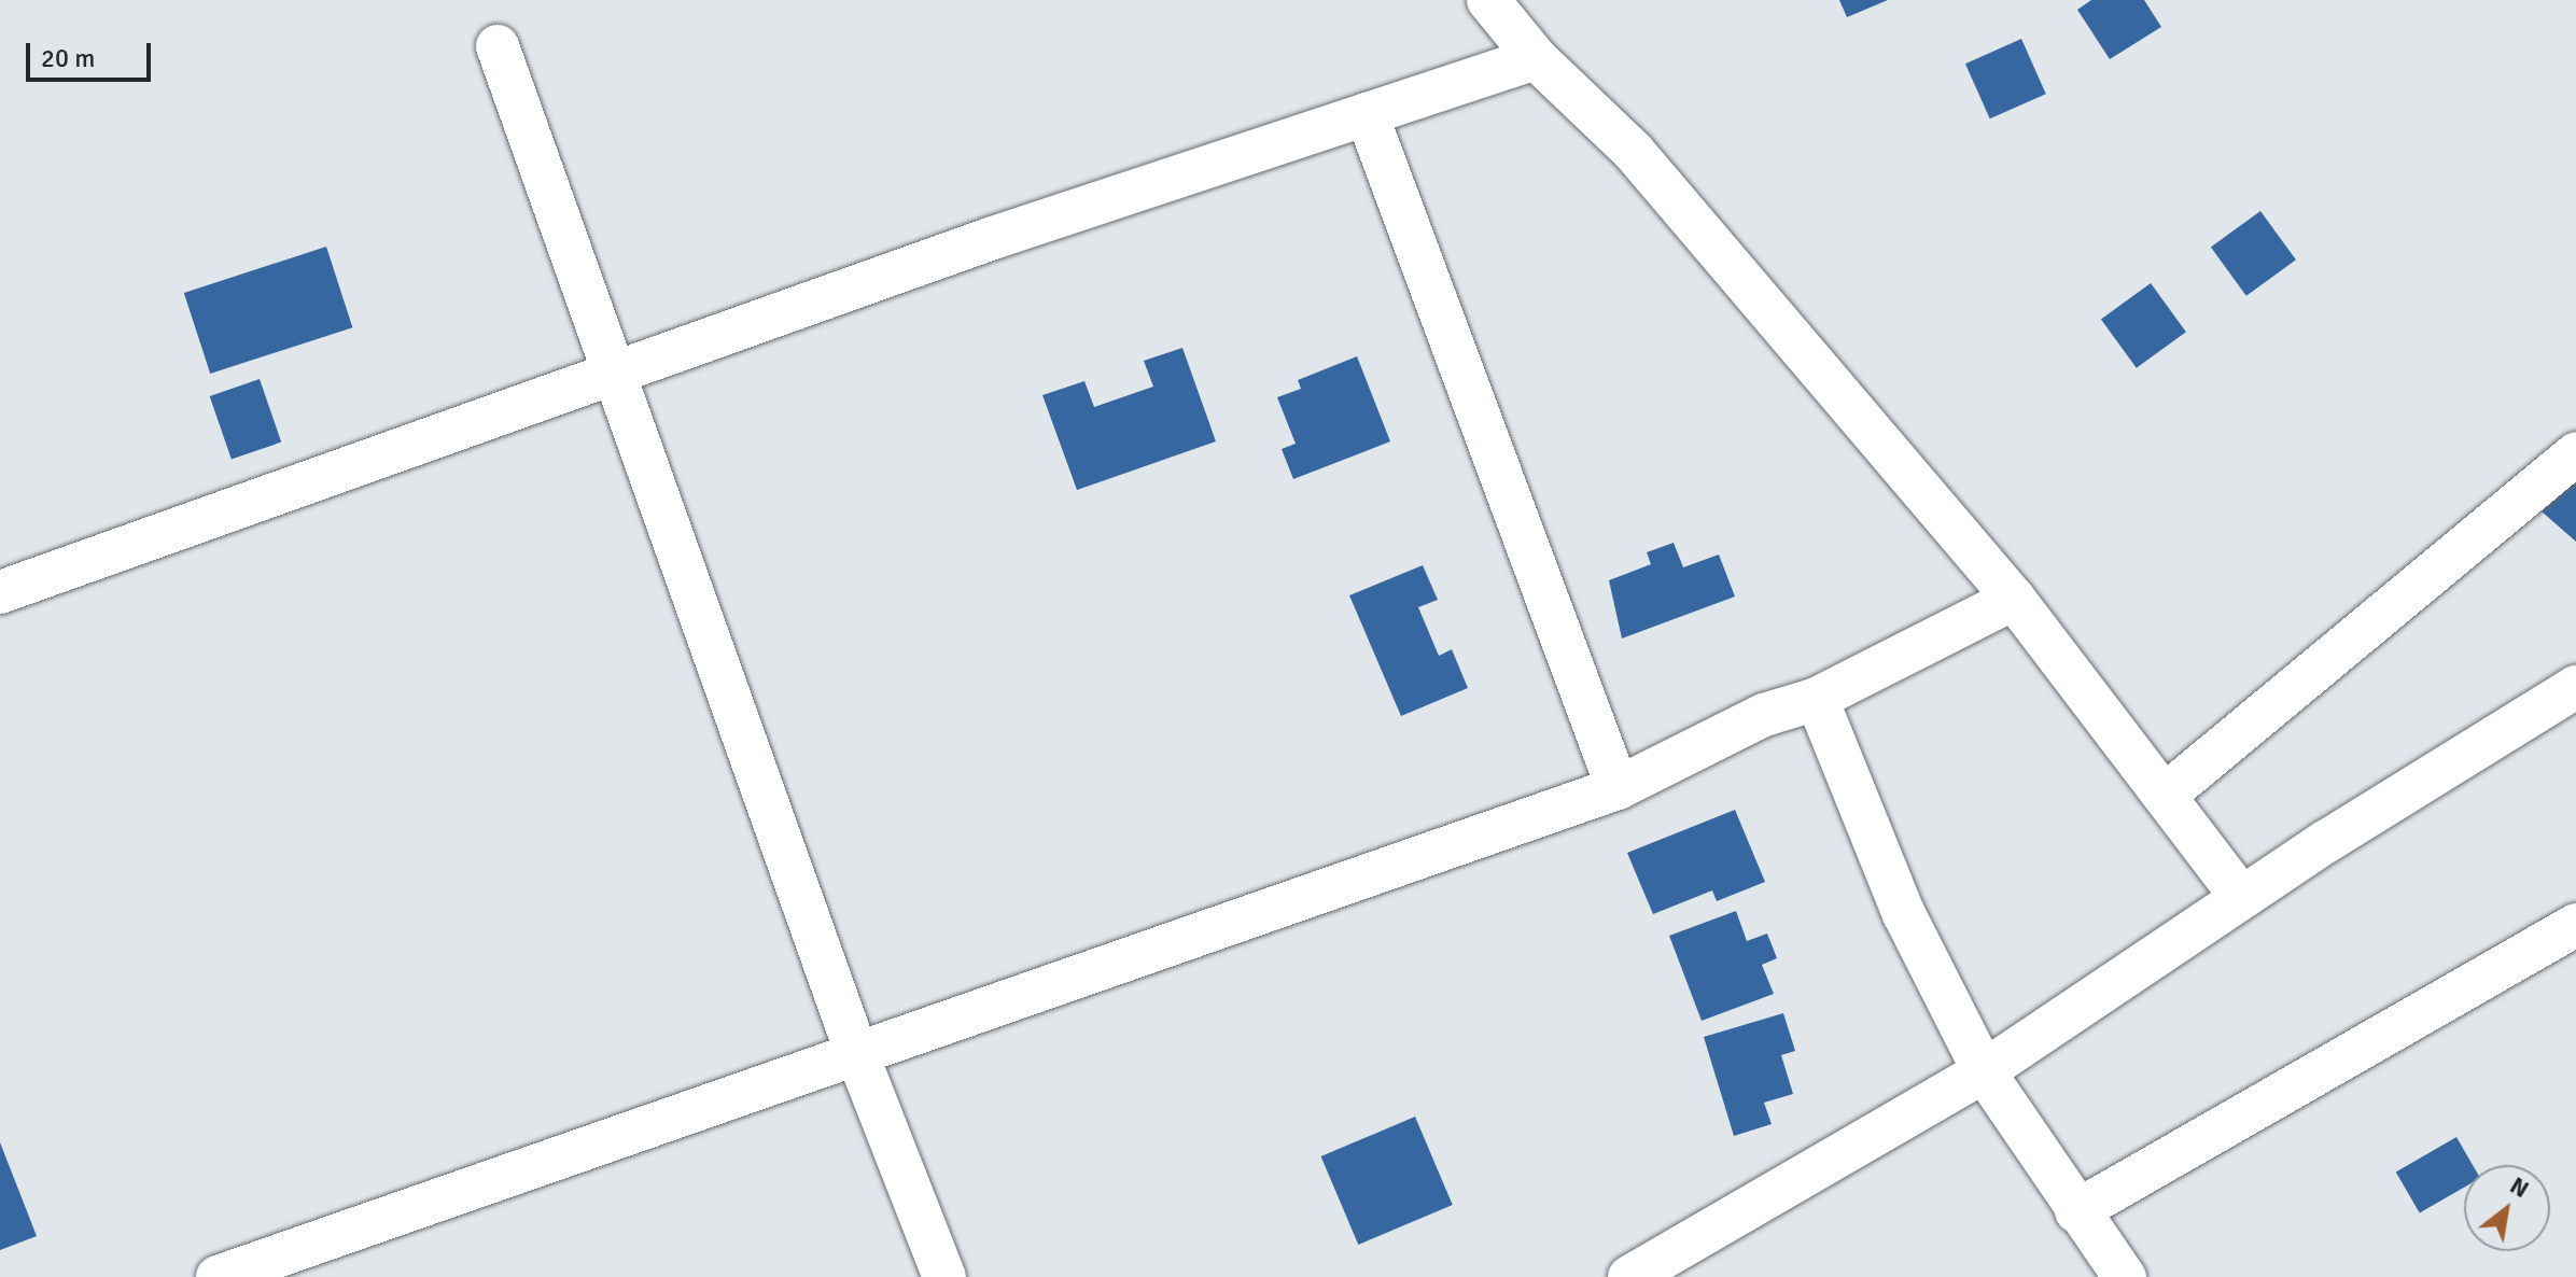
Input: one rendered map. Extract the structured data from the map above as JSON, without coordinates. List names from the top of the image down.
{
  "scale_bar": "20 m",
  "north": "top right"
}
